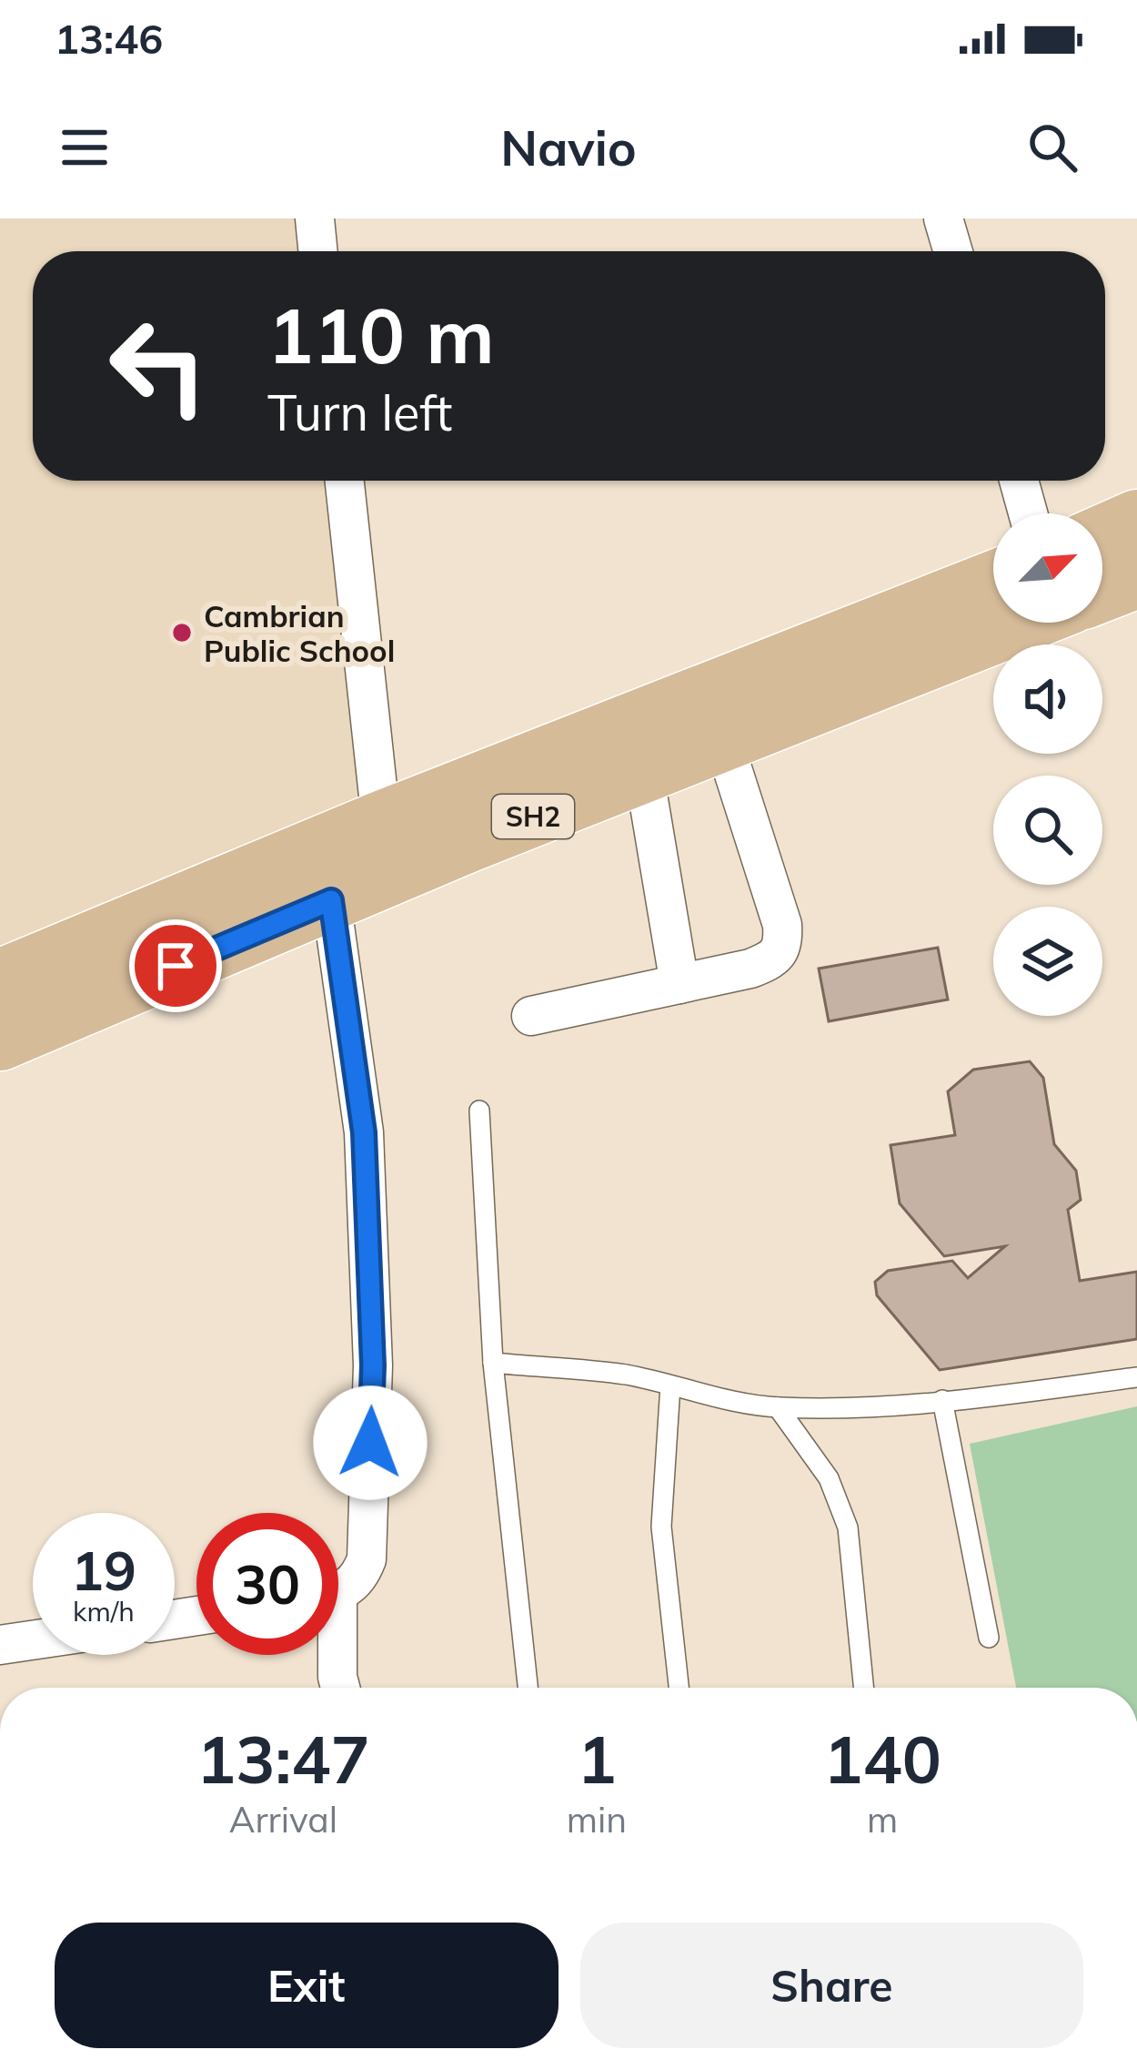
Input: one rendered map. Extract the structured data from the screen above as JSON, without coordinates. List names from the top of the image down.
{
  "streets": {
    "main road": ["SH2"]
  },
  "places": ["Cambrian Public School"],
  "north": "top right",
  "page": {
    "status": "13:46",
    "header": "Navio",
    "turn": ["110 m", "Turn left"],
    "speed": "19 km/h",
    "limit": "30",
    "eta": [
      "13:47",
      "Arrival",
      "1",
      "min",
      "140",
      "m"
    ],
    "buttons": ["Exit", "Share"]
  }
}
